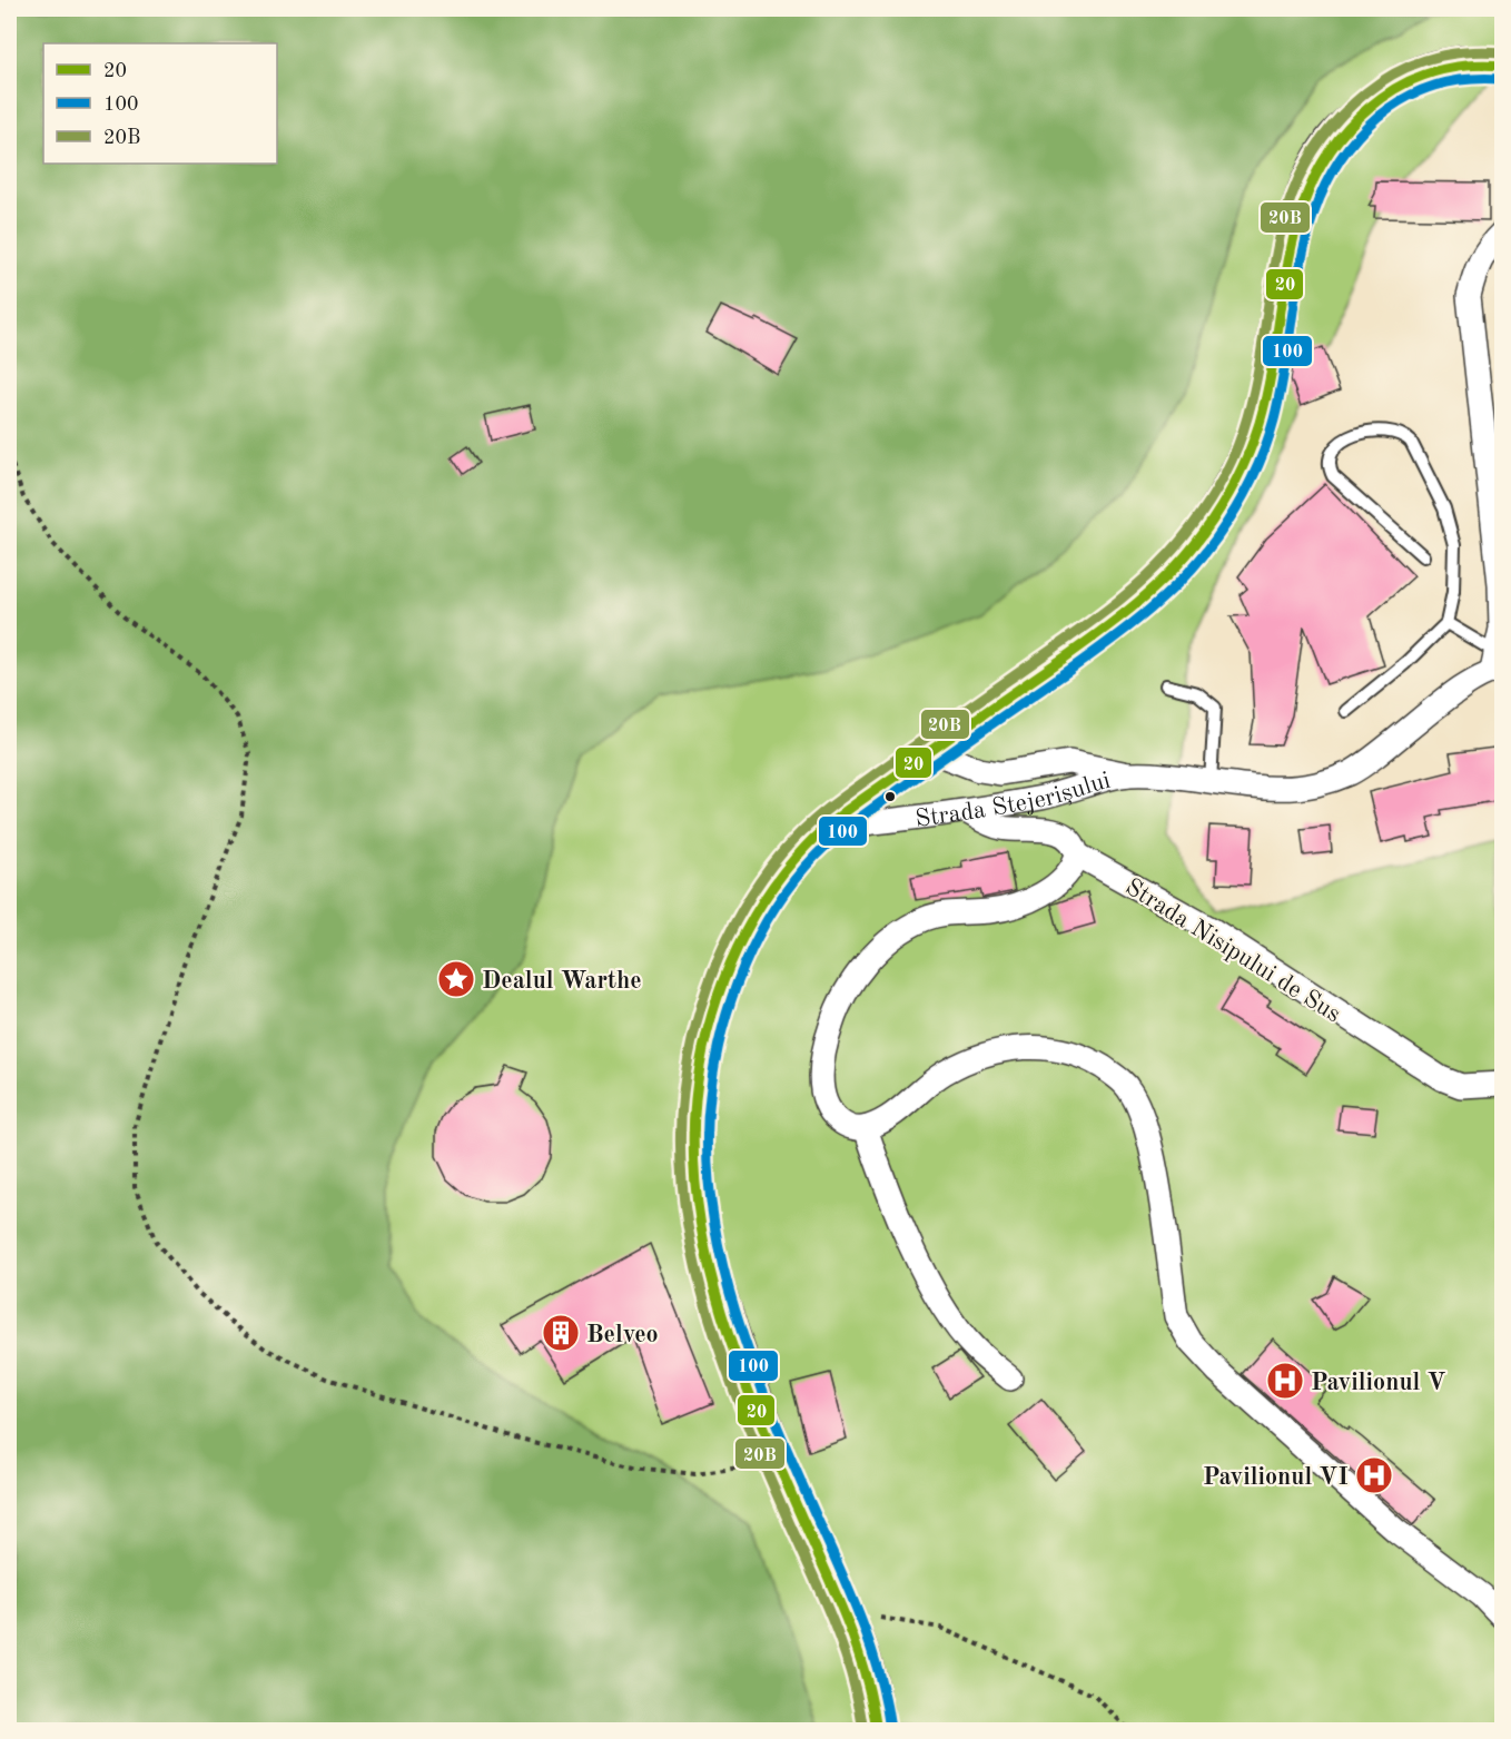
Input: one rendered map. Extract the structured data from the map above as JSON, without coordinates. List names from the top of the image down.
{
  "streets": {
    "street": ["Strada Stejerișului", "Strada Nisipului de Sus"]
  },
  "crossings": [
    ["Strada Stejerișului", "Strada Nisipului de Sus"]
  ],
  "places": {
    "place": ["Dealul Warthe"],
    "building": ["Belveo"],
    "hospital": ["Pavilionul V", "Pavilionul VI"]
  },
  "lines": ["transit line 20B", "transit line 20", "transit line 100"],
  "legend": ["20", "100", "20B"]
}
